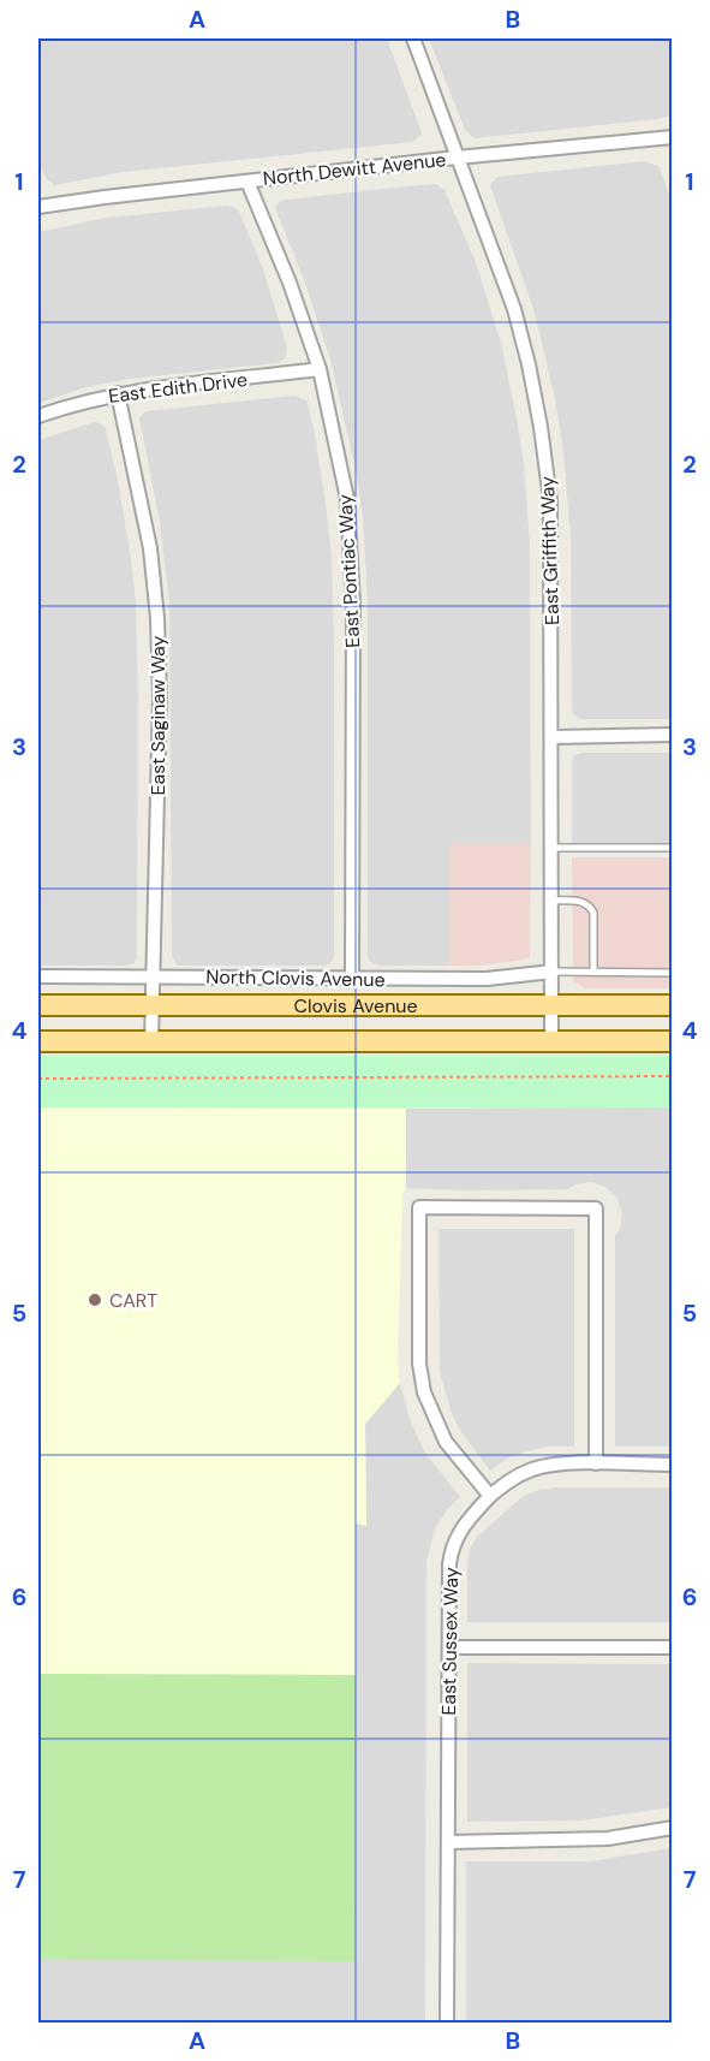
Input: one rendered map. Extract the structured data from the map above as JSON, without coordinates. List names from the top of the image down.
{
  "streets": {
    "main road": ["Clovis Avenue"],
    "street": [
      "North Dewitt Avenue",
      "East Edith Drive",
      "East Griffith Way",
      "East Pontiac Way",
      "East Saginaw Way",
      "North Clovis Avenue",
      "East Sussex Way"
    ]
  },
  "crossings": [
    ["North Dewitt Avenue", "East Griffith Way"],
    ["North Dewitt Avenue", "East Pontiac Way"],
    ["East Edith Drive", "East Pontiac Way"],
    ["East Edith Drive", "East Saginaw Way"],
    ["East Griffith Way", "North Clovis Avenue"],
    ["East Griffith Way", "Clovis Avenue"],
    ["East Pontiac Way", "North Clovis Avenue"],
    ["East Saginaw Way", "North Clovis Avenue"],
    ["East Saginaw Way", "Clovis Avenue"]
  ],
  "places": ["CART"],
  "grid": {
    "columns": ["A", "B"],
    "rows": [
      "1",
      "2",
      "3",
      "4",
      "5",
      "6",
      "7"
    ]
  }
}
